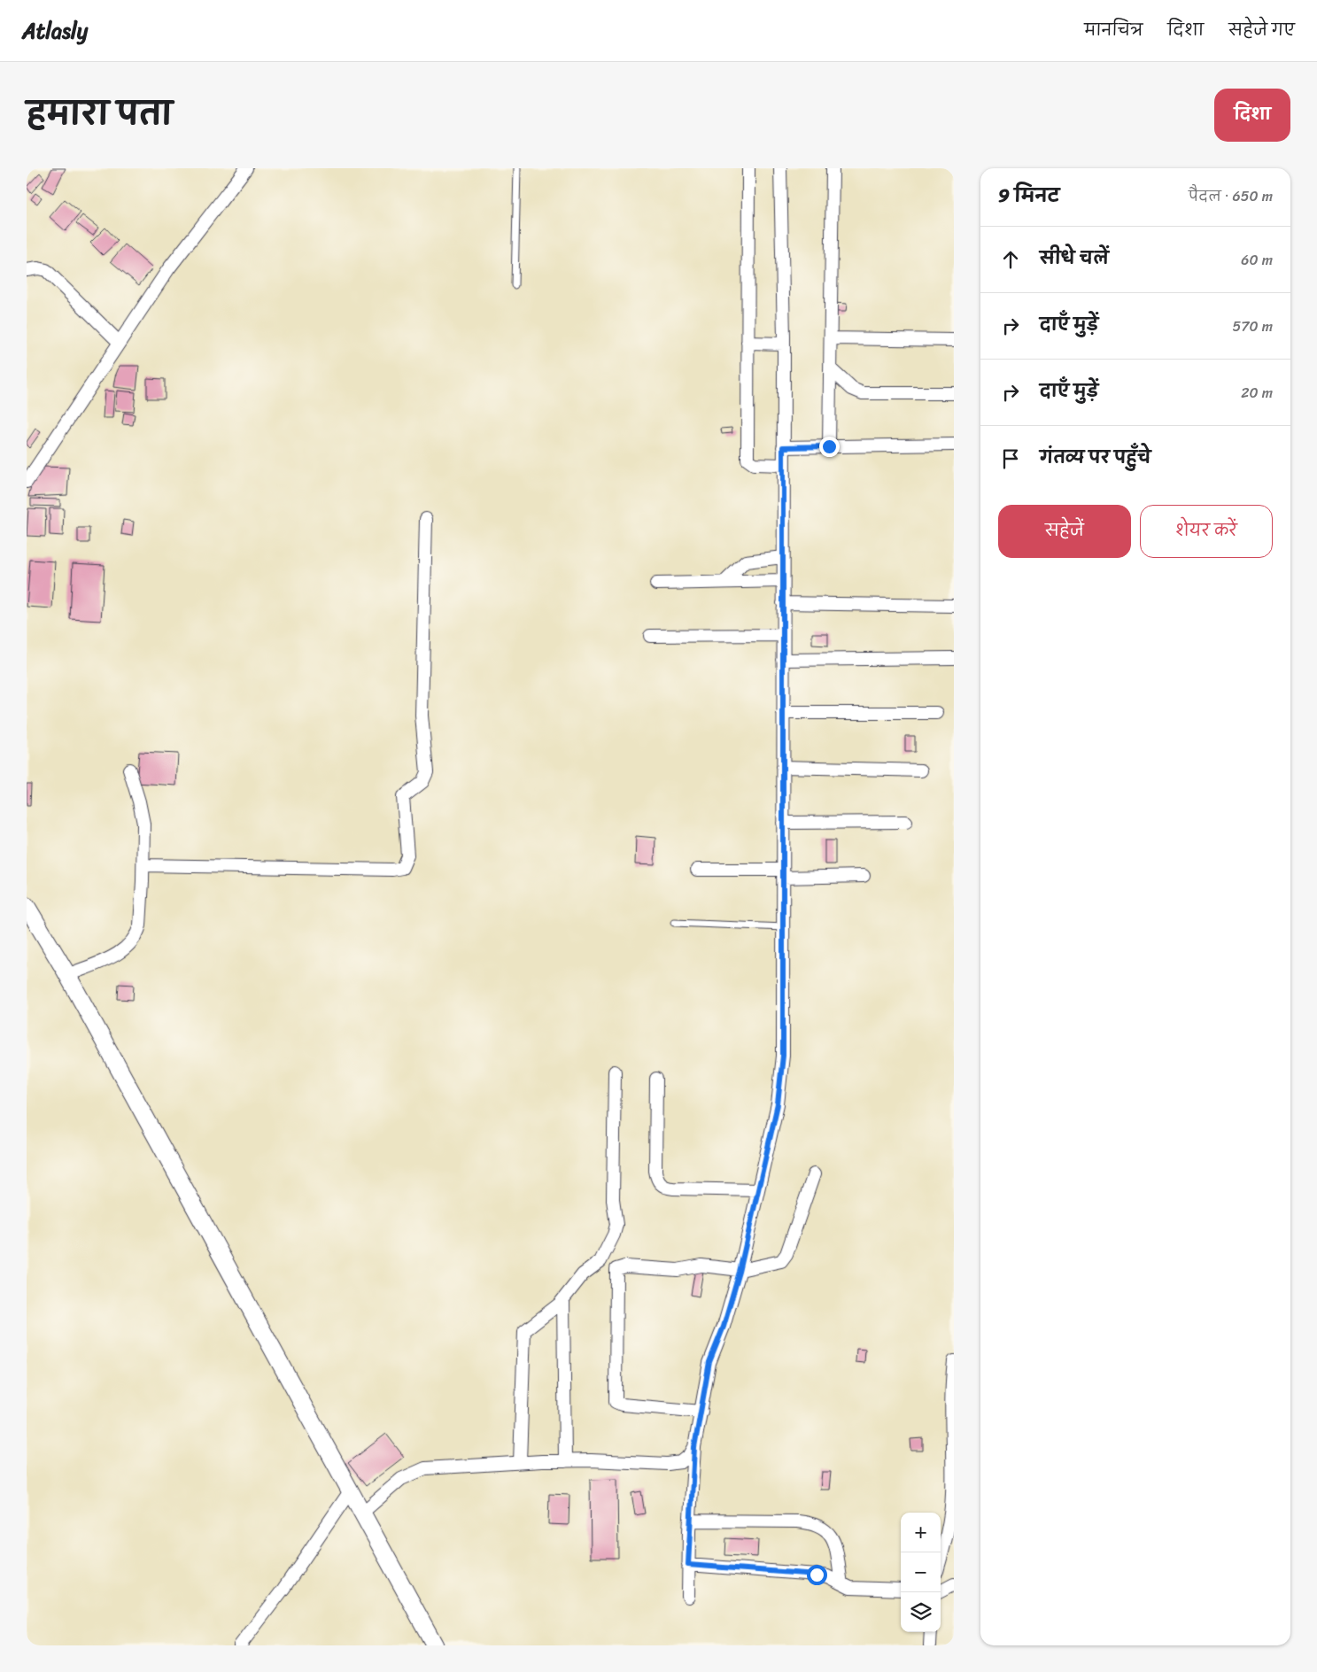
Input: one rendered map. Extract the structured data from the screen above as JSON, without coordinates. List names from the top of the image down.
{
  "page": {
    "header": "Atlasly",
    "nav": ["मानचित्र", "दिशा", "सहेजे गए"],
    "title": "हमारा पता",
    "buttons": [
      "दिशा",
      ["सहेजें", "शेयर करें"]
    ],
    "heading": ["9 मिनट", "पैदल · 650 m"],
    "list": [
      ["सीधे चलें", "60 m"],
      ["दाएँ मुड़ें", "570 m"],
      ["दाएँ मुड़ें", "20 m"],
      "गंतव्य पर पहुँचे"
    ],
    "map_buttons": ["+", "−"]
  }
}
